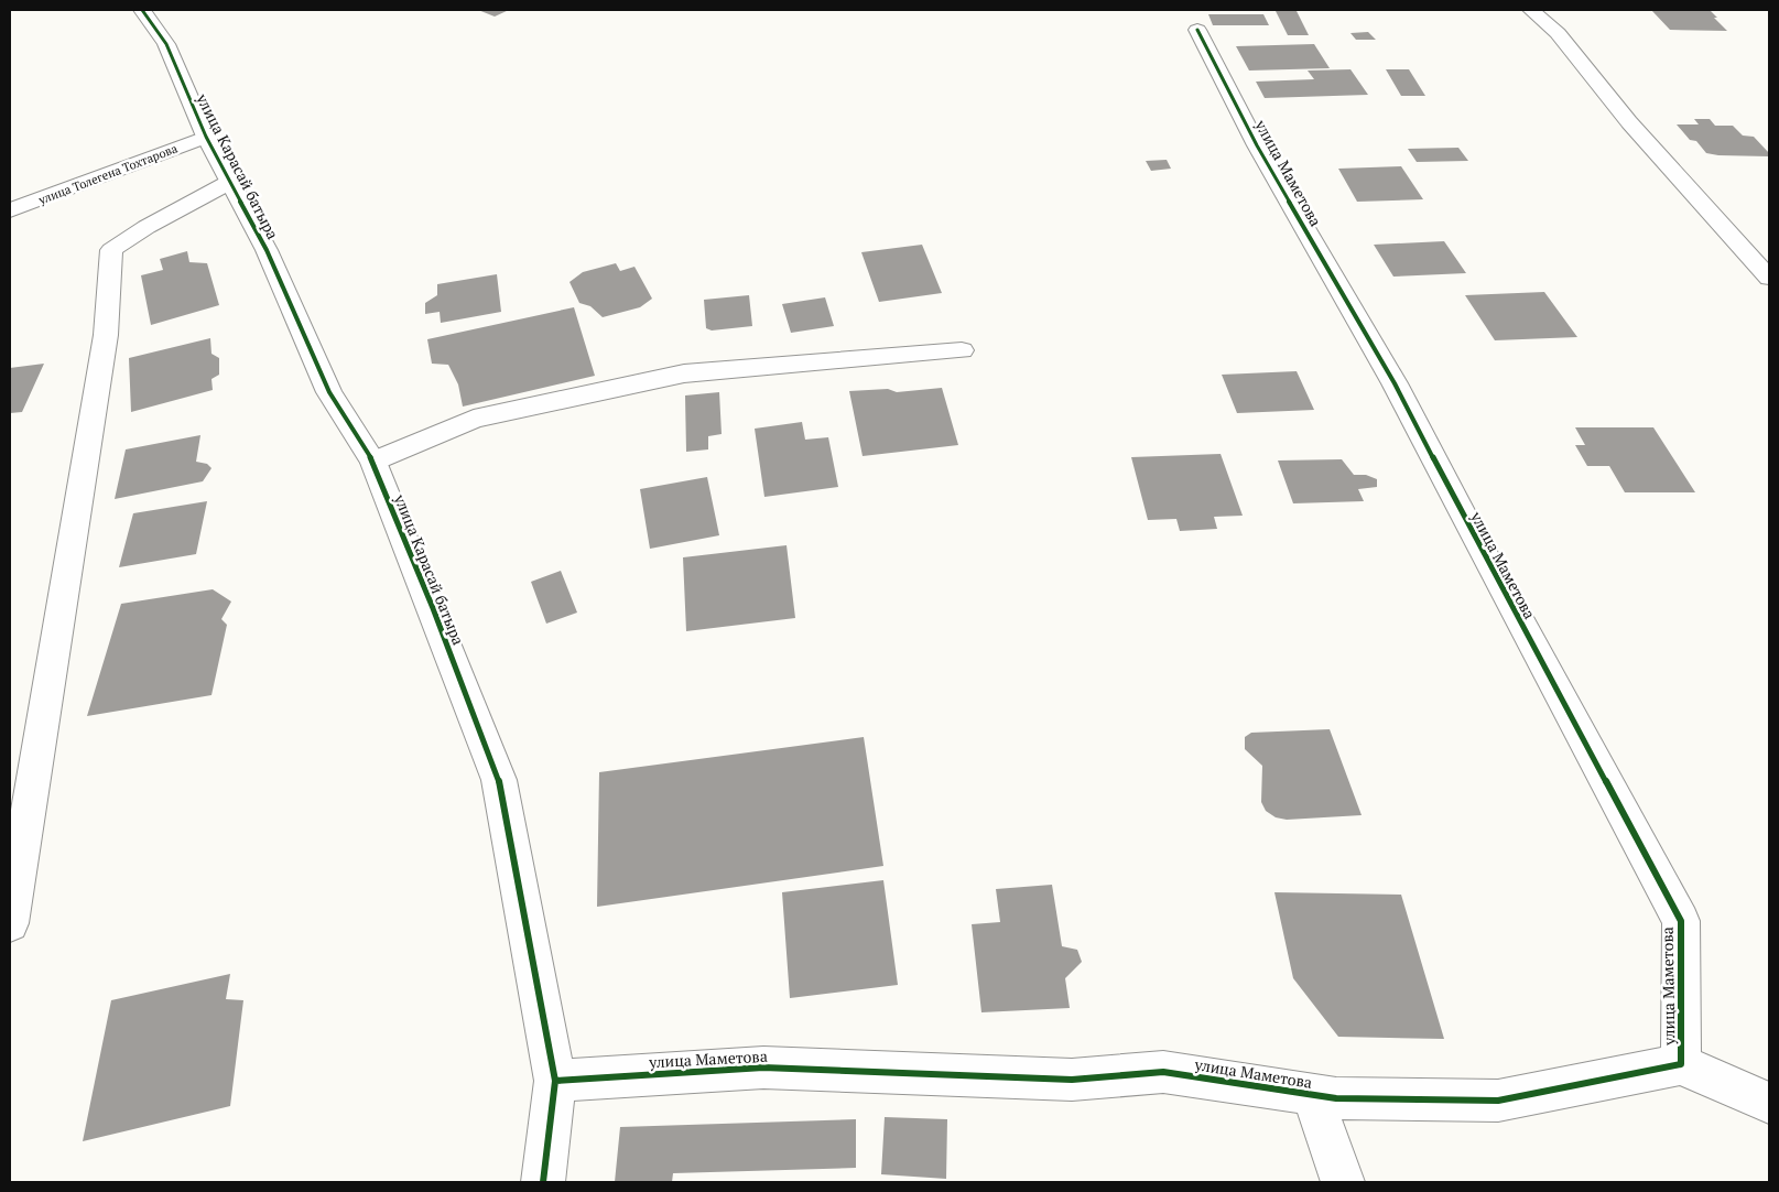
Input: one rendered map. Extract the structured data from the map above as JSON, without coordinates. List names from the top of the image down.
{
  "streets": {
    "street": ["улица Карасай батыра", "улица Маметова", "улица Толегена Тохтарова"]
  },
  "crossings": [
    ["улица Карасай батыра", "улица Маметова"],
    ["улица Карасай батыра", "улица Толегена Тохтарова"]
  ]
}
